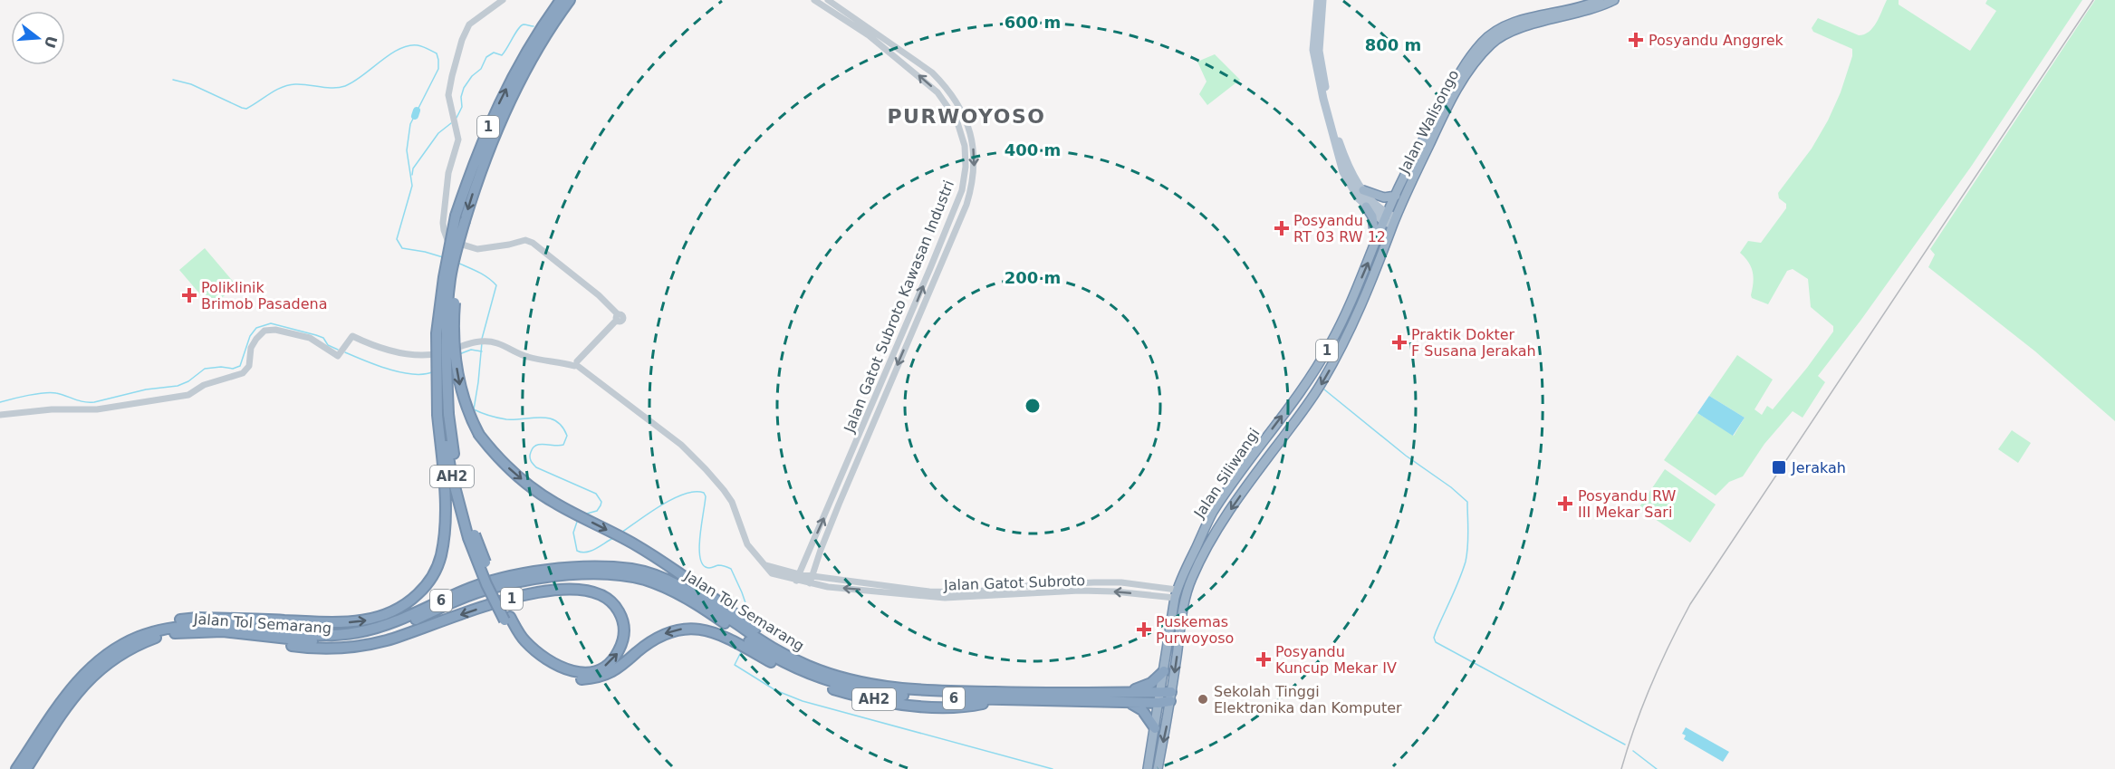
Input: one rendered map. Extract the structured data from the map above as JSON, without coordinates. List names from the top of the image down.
{
  "streets": {
    "highway": [
      "Jalan Walisongo",
      "1",
      "Jalan Siliwangi",
      "6",
      "Jalan Tol Semarang"
    ],
    "street": ["Jalan Gatot Subroto Kawasan Industri", "Jalan Gatot Subroto"]
  },
  "crossings": [
    ["Jalan Walisongo", "Jalan Siliwangi"],
    ["1", "Jalan Tol Semarang"],
    ["Jalan Gatot Subroto Kawasan Industri", "Jalan Gatot Subroto"],
    ["Jalan Siliwangi", "Jalan Gatot Subroto"],
    ["Jalan Siliwangi", "Jalan Tol Semarang"]
  ],
  "districts": ["PURWOYOSO"],
  "places": {
    "health": [
      "Posyandu Anggrek",
      "Posyandu RT 03 RW 12",
      "Poliklinik Brimob Pasadena",
      "Praktik Dokter F Susana Jerakah",
      "Posyandu RW III Mekar Sari",
      "Puskemas Purwoyoso",
      "Posyandu Kuncup Mekar IV"
    ],
    "transit": ["Jerakah"],
    "other": ["Sekolah Tinggi Elektronika dan Komputer"]
  },
  "north": "right",
  "rings": [
    "600 m",
    "800 m",
    "400 m",
    "200 m"
  ]
}
